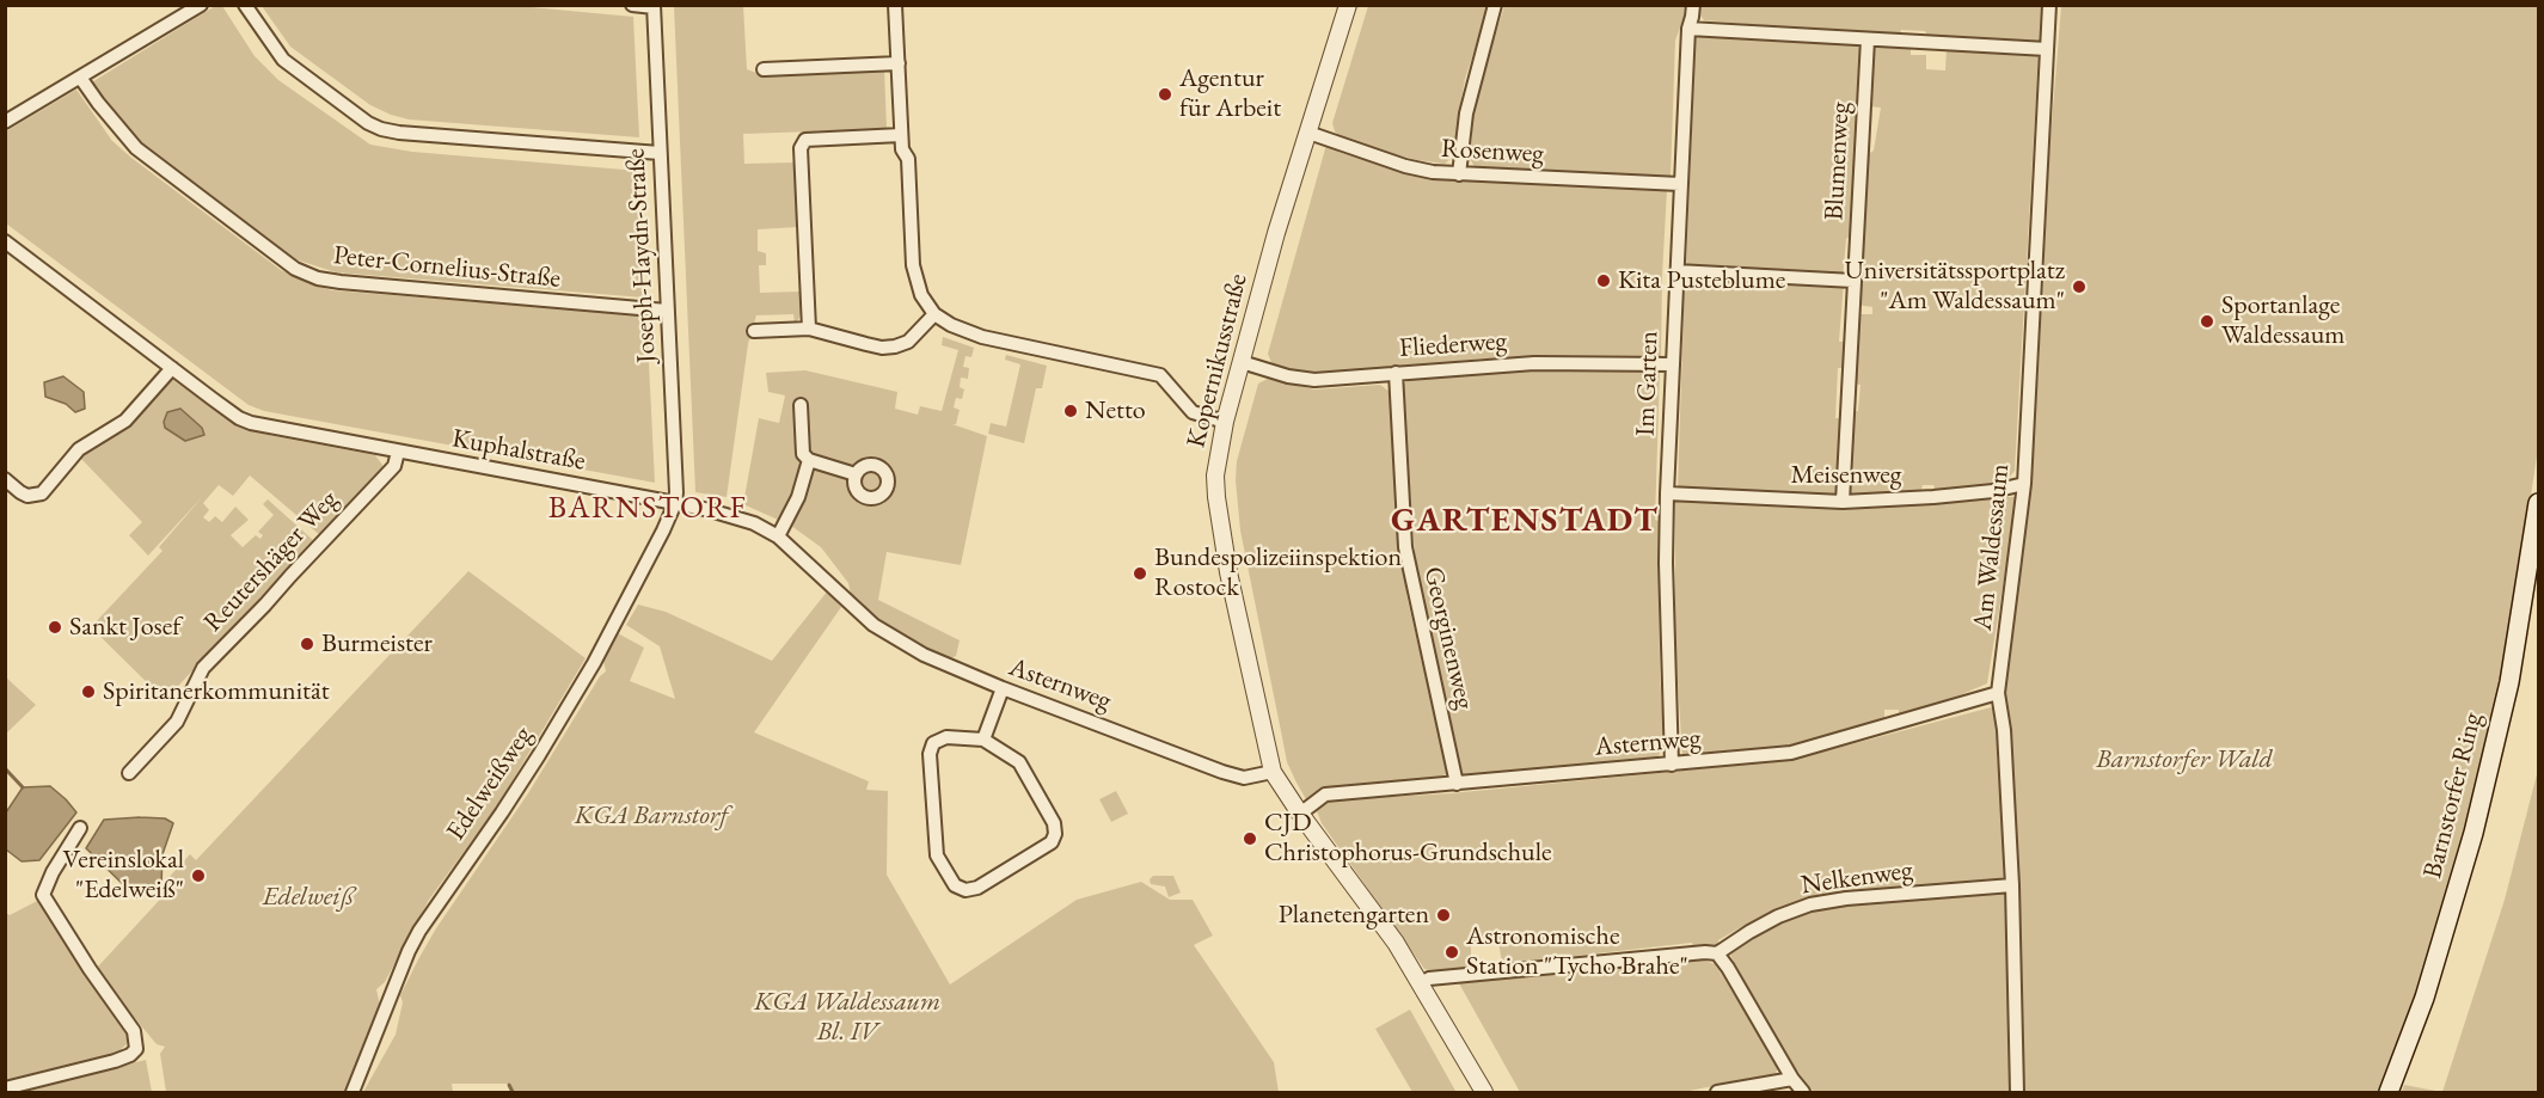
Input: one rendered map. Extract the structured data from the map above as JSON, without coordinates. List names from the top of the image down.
{
  "streets": {
    "main road": ["Barnstorfer Ring"],
    "street": [
      "Rosenweg",
      "Blumenweg",
      "Joseph-Haydn-Straße",
      "Peter-Cornelius-Straße",
      "Fliederweg",
      "Kopernikusstraße",
      "Im Garten",
      "Kuphalstraße",
      "Meisenweg",
      "Am Waldessaum",
      "Reutershäger Weg",
      "Georginenweg",
      "Asternweg",
      "Edelweißweg",
      "Nelkenweg"
    ]
  },
  "crossings": [
    ["Rosenweg", "Kopernikusstraße"],
    ["Rosenweg", "Im Garten"],
    ["Blumenweg", "Meisenweg"],
    ["Joseph-Haydn-Straße", "Peter-Cornelius-Straße"],
    ["Joseph-Haydn-Straße", "Kuphalstraße"],
    ["Joseph-Haydn-Straße", "Edelweißweg"],
    ["Fliederweg", "Kopernikusstraße"],
    ["Fliederweg", "Im Garten"],
    ["Fliederweg", "Georginenweg"],
    ["Kopernikusstraße", "Asternweg"],
    ["Kopernikusstraße", "Nelkenweg"],
    ["Im Garten", "Meisenweg"],
    ["Im Garten", "Asternweg"],
    ["Kuphalstraße", "Reutershäger Weg"],
    ["Kuphalstraße", "Asternweg"],
    ["Kuphalstraße", "Edelweißweg"],
    ["Meisenweg", "Am Waldessaum"],
    ["Am Waldessaum", "Asternweg"],
    ["Am Waldessaum", "Nelkenweg"],
    ["Georginenweg", "Asternweg"]
  ],
  "districts": ["BARNSTORF", "GARTENSTADT"],
  "parks": [
    "Barnstorfer Wald",
    "KGA Barnstorf",
    "Edelweiß",
    "KGA Waldessaum Bl. IV"
  ],
  "places": [
    "Agentur für Arbeit",
    "Kita Pusteblume",
    "Universitätssportplatz \"Am Waldessaum\"",
    "Sportanlage Waldessaum",
    "Netto",
    "Bundespolizeiinspektion Rostock",
    "Sankt Josef",
    "Burmeister",
    "Spiritanerkommunität",
    "CJD Christophorus-Grundschule",
    "Vereinslokal \"Edelweiß\"",
    "Planetengarten",
    "Astronomische Station \"Tycho Brahe\""
  ]
}
